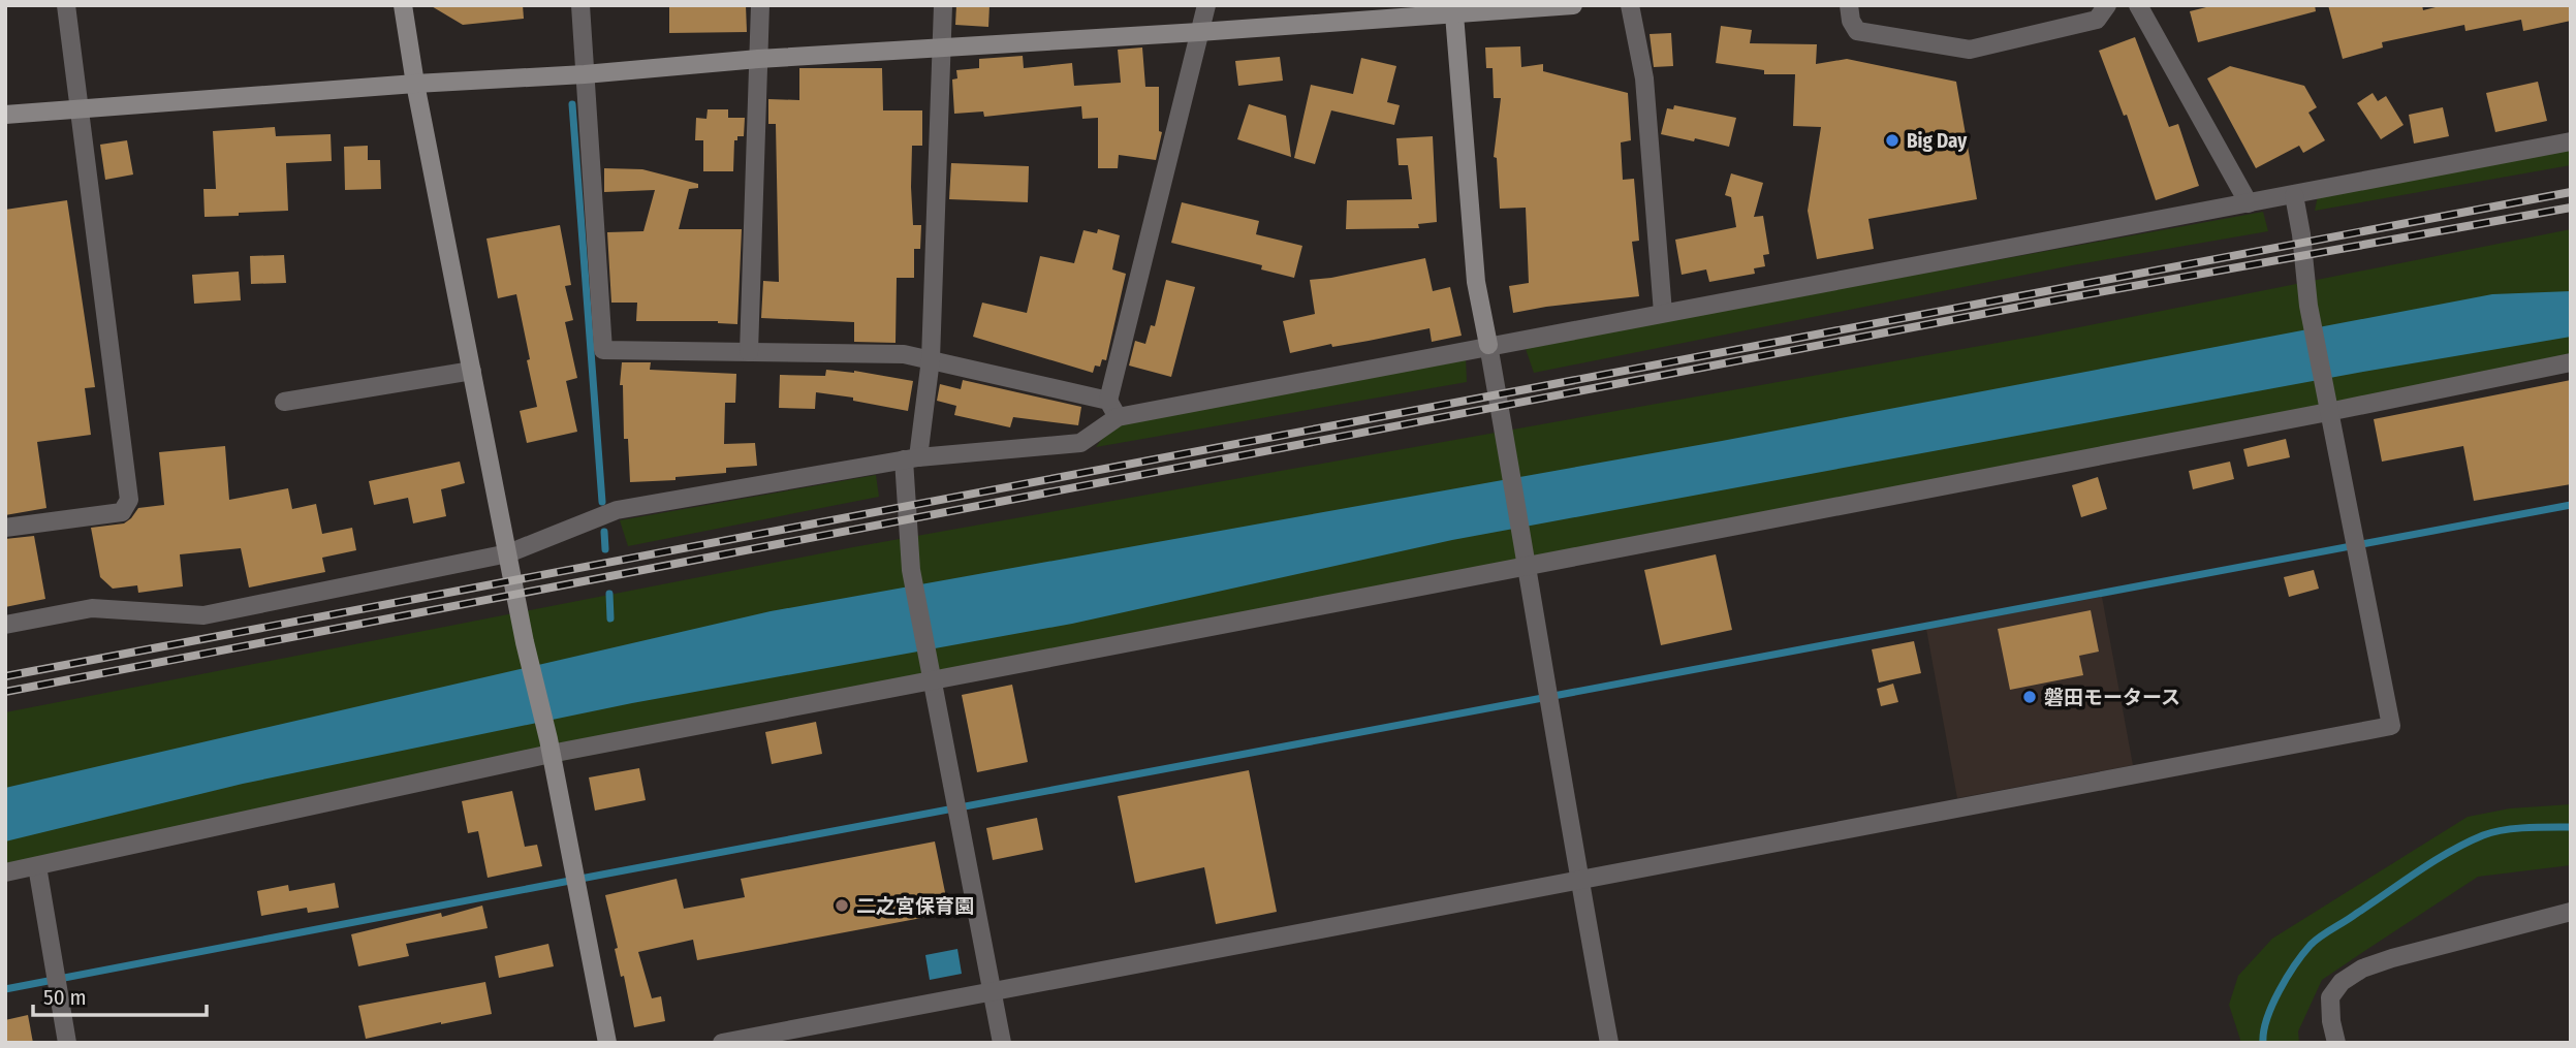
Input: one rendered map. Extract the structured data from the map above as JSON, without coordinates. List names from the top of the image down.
{
  "places": ["Big Day", "磐田モータース", "二之宮保育園"],
  "scale_bar": "50 m"
}
